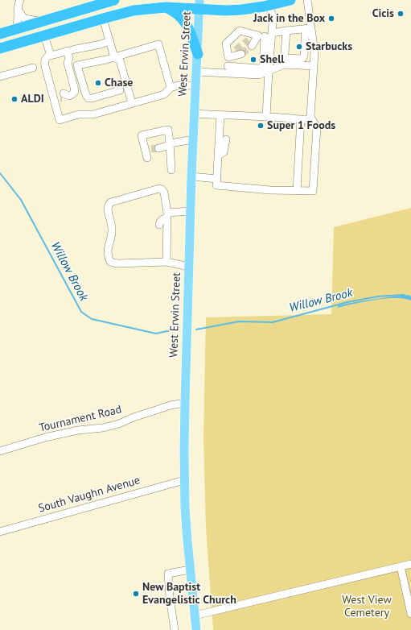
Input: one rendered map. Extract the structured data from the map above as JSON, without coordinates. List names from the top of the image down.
{
  "streets": {
    "main road": ["West Erwin Street"],
    "street": ["Tournament Road", "South Vaughn Avenue"]
  },
  "crossings": [
    ["West Erwin Street", "Tournament Road"],
    ["West Erwin Street", "South Vaughn Avenue"]
  ],
  "water": ["Willow Brook"],
  "parks": ["West View Cemetery"],
  "places": [
    "Cicis",
    "Jack in the Box",
    "Starbucks",
    "Shell",
    "Chase",
    "ALDI",
    "Super 1 Foods",
    "New Baptist Evangelistic Church"
  ]
}
